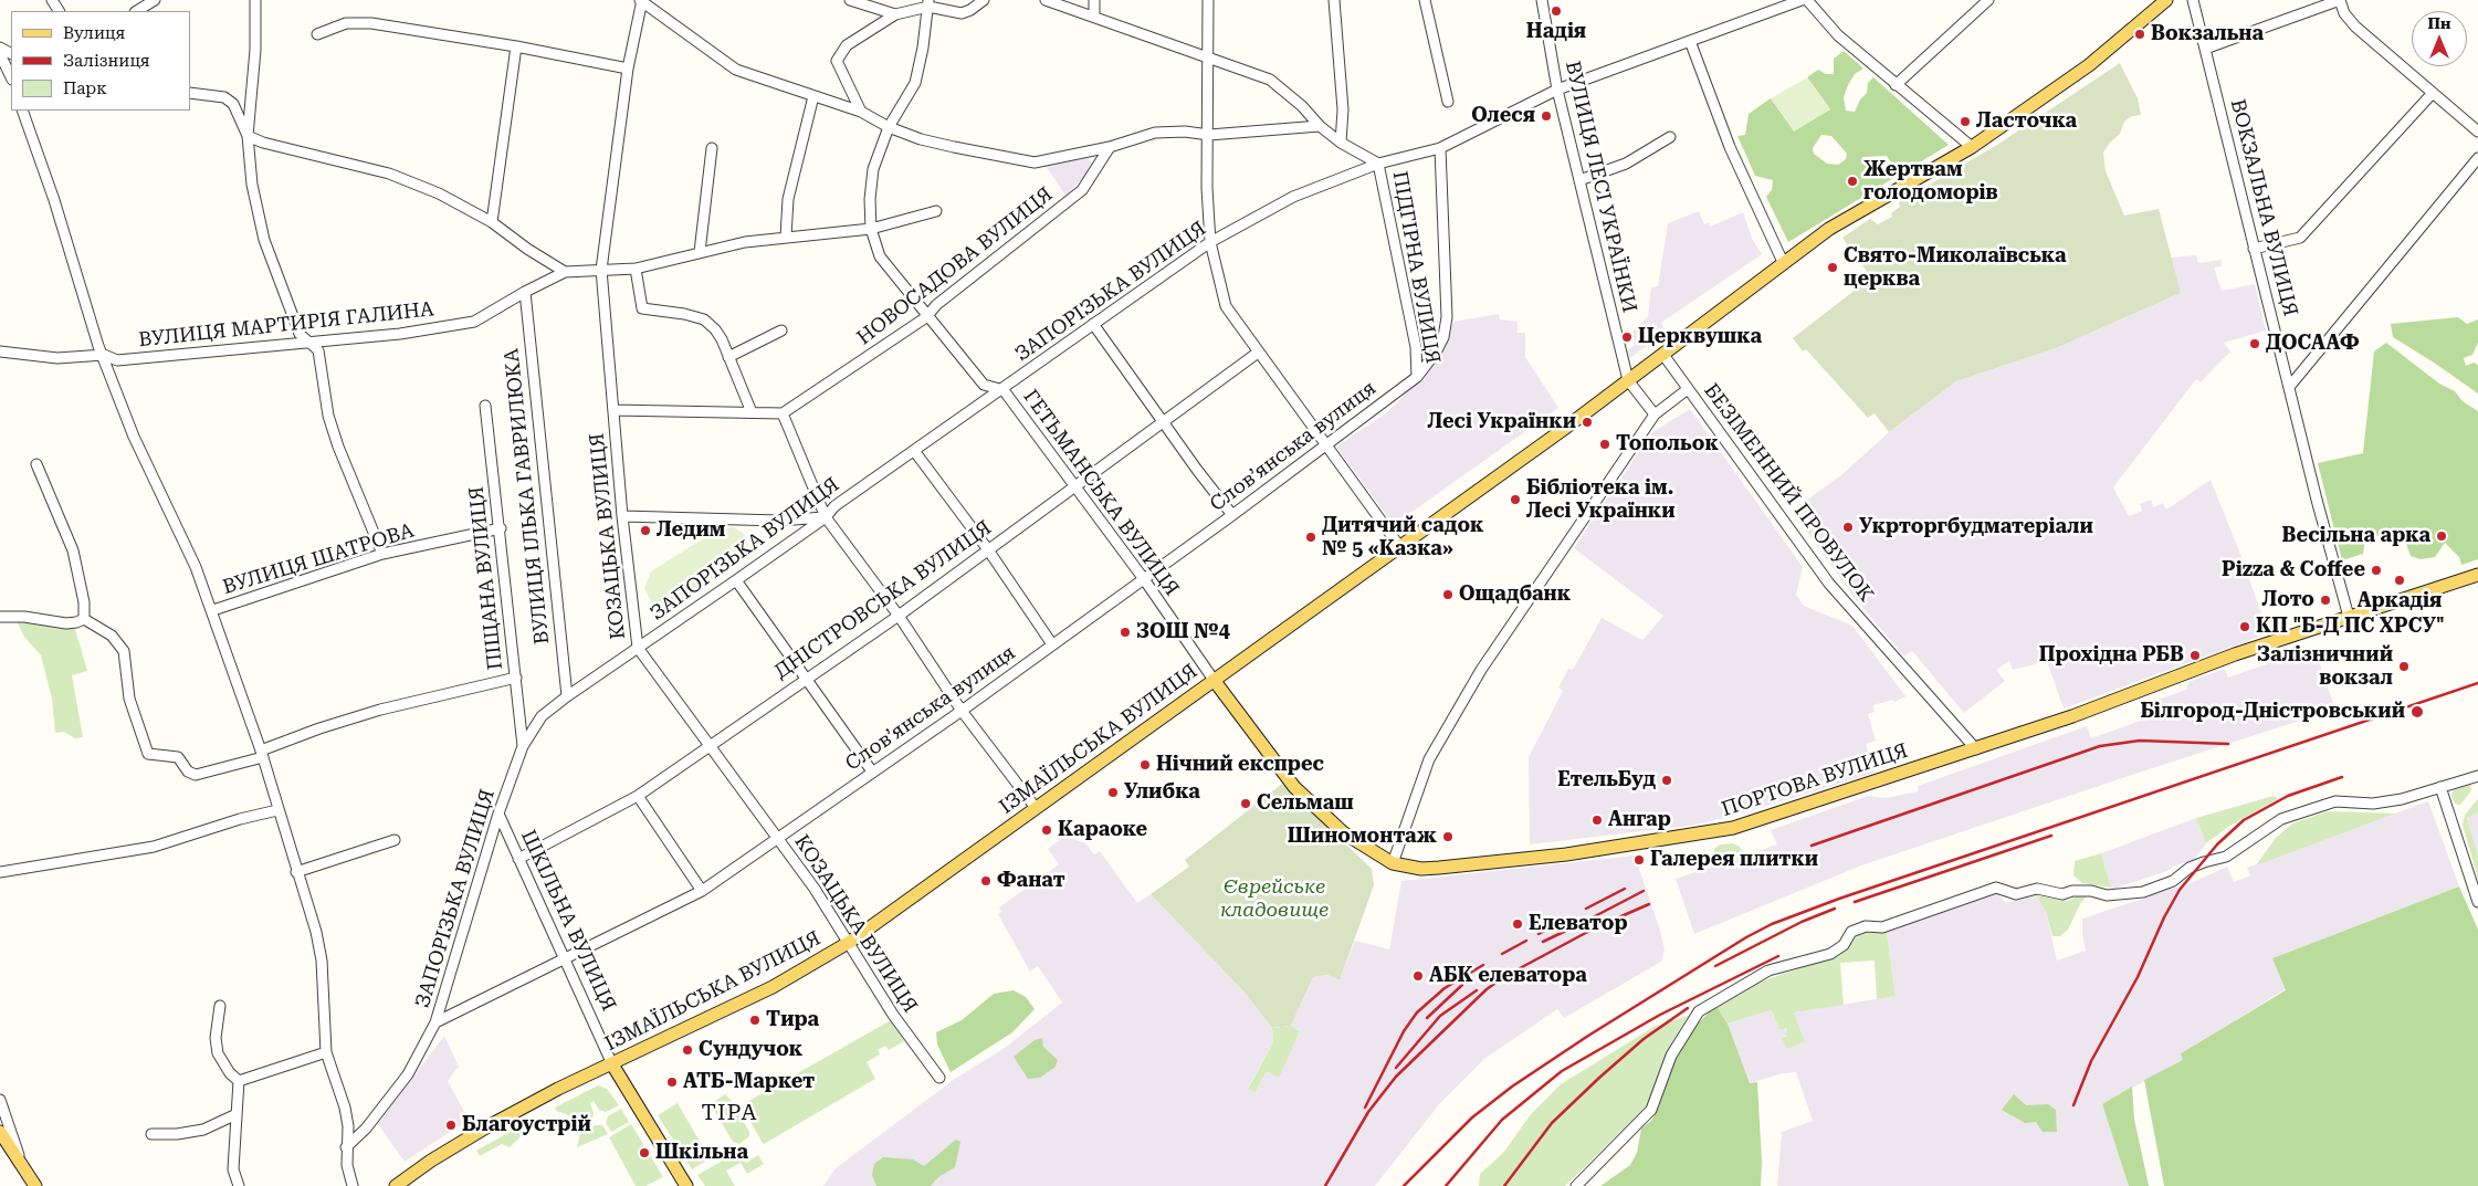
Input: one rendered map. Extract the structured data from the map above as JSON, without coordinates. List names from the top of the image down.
{
  "streets": {
    "main road": ["ІЗМАЇЛЬСЬКА ВУЛИЦЯ", "ПОРТОВА ВУЛИЦЯ", "ШКІЛЬНА ВУЛИЦЯ"],
    "street": [
      "ВУЛИЦЯ ЛЕСІ УКРАЇНКИ",
      "ВОКЗАЛЬНА ВУЛИЦЯ",
      "НОВОСАДОВА ВУЛИЦЯ",
      "ПІДГІРНА ВУЛИЦЯ",
      "ЗАПОРІЗЬКА ВУЛИЦЯ",
      "ВУЛИЦЯ МАРТИРІЯ ГАЛИНА",
      "Словʼянська вулиця",
      "ГЕТЬМАНСЬКА ВУЛИЦЯ",
      "БЕЗІМЕННИЙ ПРОВУЛОК",
      "ВУЛИЦЯ ІЛЬКА ГАВРИЛЮКА",
      "КОЗАЦЬКА ВУЛИЦЯ",
      "ВУЛИЦЯ ШАТРОВА",
      "ПІЩАНА ВУЛИЦЯ",
      "ДНІСТРОВСЬКА ВУЛИЦЯ"
    ]
  },
  "crossings": [
    ["ВУЛИЦЯ ЛЕСІ УКРАЇНКИ", "ЗАПОРІЗЬКА ВУЛИЦЯ"],
    ["ВУЛИЦЯ ЛЕСІ УКРАЇНКИ", "ІЗМАЇЛЬСЬКА ВУЛИЦЯ"],
    ["ВОКЗАЛЬНА ВУЛИЦЯ", "ПОРТОВА ВУЛИЦЯ"],
    ["НОВОСАДОВА ВУЛИЦЯ", "ГЕТЬМАНСЬКА ВУЛИЦЯ"],
    ["ПІДГІРНА ВУЛИЦЯ", "ЗАПОРІЗЬКА ВУЛИЦЯ"],
    ["ПІДГІРНА ВУЛИЦЯ", "Словʼянська вулиця"],
    ["ЗАПОРІЗЬКА ВУЛИЦЯ", "Словʼянська вулиця"],
    ["ЗАПОРІЗЬКА ВУЛИЦЯ", "ГЕТЬМАНСЬКА ВУЛИЦЯ"],
    ["ЗАПОРІЗЬКА ВУЛИЦЯ", "ВУЛИЦЯ ІЛЬКА ГАВРИЛЮКА"],
    ["ЗАПОРІЗЬКА ВУЛИЦЯ", "КОЗАЦЬКА ВУЛИЦЯ"],
    ["ЗАПОРІЗЬКА ВУЛИЦЯ", "ПІЩАНА ВУЛИЦЯ"],
    ["ЗАПОРІЗЬКА ВУЛИЦЯ", "ШКІЛЬНА ВУЛИЦЯ"],
    ["ВУЛИЦЯ МАРТИРІЯ ГАЛИНА", "ВУЛИЦЯ ІЛЬКА ГАВРИЛЮКА"],
    ["Словʼянська вулиця", "ГЕТЬМАНСЬКА ВУЛИЦЯ"],
    ["Словʼянська вулиця", "КОЗАЦЬКА ВУЛИЦЯ"],
    ["Словʼянська вулиця", "ШКІЛЬНА ВУЛИЦЯ"],
    ["ГЕТЬМАНСЬКА ВУЛИЦЯ", "ДНІСТРОВСЬКА ВУЛИЦЯ"],
    ["ГЕТЬМАНСЬКА ВУЛИЦЯ", "ІЗМАЇЛЬСЬКА ВУЛИЦЯ"],
    ["ГЕТЬМАНСЬКА ВУЛИЦЯ", "ПОРТОВА ВУЛИЦЯ"],
    ["БЕЗІМЕННИЙ ПРОВУЛОК", "ІЗМАЇЛЬСЬКА ВУЛИЦЯ"],
    ["БЕЗІМЕННИЙ ПРОВУЛОК", "ПОРТОВА ВУЛИЦЯ"],
    ["КОЗАЦЬКА ВУЛИЦЯ", "ДНІСТРОВСЬКА ВУЛИЦЯ"],
    ["КОЗАЦЬКА ВУЛИЦЯ", "ІЗМАЇЛЬСЬКА ВУЛИЦЯ"],
    ["ВУЛИЦЯ ШАТРОВА", "ПІЩАНА ВУЛИЦЯ"],
    ["ДНІСТРОВСЬКА ВУЛИЦЯ", "ШКІЛЬНА ВУЛИЦЯ"],
    ["ІЗМАЇЛЬСЬКА ВУЛИЦЯ", "ПОРТОВА ВУЛИЦЯ"],
    ["ІЗМАЇЛЬСЬКА ВУЛИЦЯ", "ШКІЛЬНА ВУЛИЦЯ"]
  ],
  "districts": ["ТІРА"],
  "parks": ["Єврейське кладовище"],
  "places": [
    "Надія",
    "Вокзальна",
    "Олеся",
    "Ласточка",
    "Жертвам голодоморів",
    "Свято-Миколаївська церква",
    "Церквушка",
    "ДОСААФ",
    "Лесі Українки",
    "Топольок",
    "Бібліотека ім. Лесі Українки",
    "Укрторгбудматеріали",
    "Ледим",
    "Весільна арка",
    "Дитячий садок № 5 «Казка»",
    "Pizza & Coffee",
    "Аркадія",
    "Ощадбанк",
    "Лото",
    "КП \"Б-Д ПС ХРСУ\"",
    "ЗОШ №4",
    "Прохідна РБВ",
    "Залізничний вокзал",
    "Білгород-Дністровський",
    "Нічний експрес",
    "ЕтельБуд",
    "Улибка",
    "Сельмаш",
    "Ангар",
    "Караоке",
    "Шиномонтаж",
    "Галерея плитки",
    "Фанат",
    "Елеватор",
    "АБК елеватора",
    "Тира",
    "Сундучок",
    "АТБ-Маркет",
    "Благоустрій",
    "Шкільна"
  ],
  "legend": ["Вулиця", "Залізниця", "Парк"],
  "north": "top"
}
